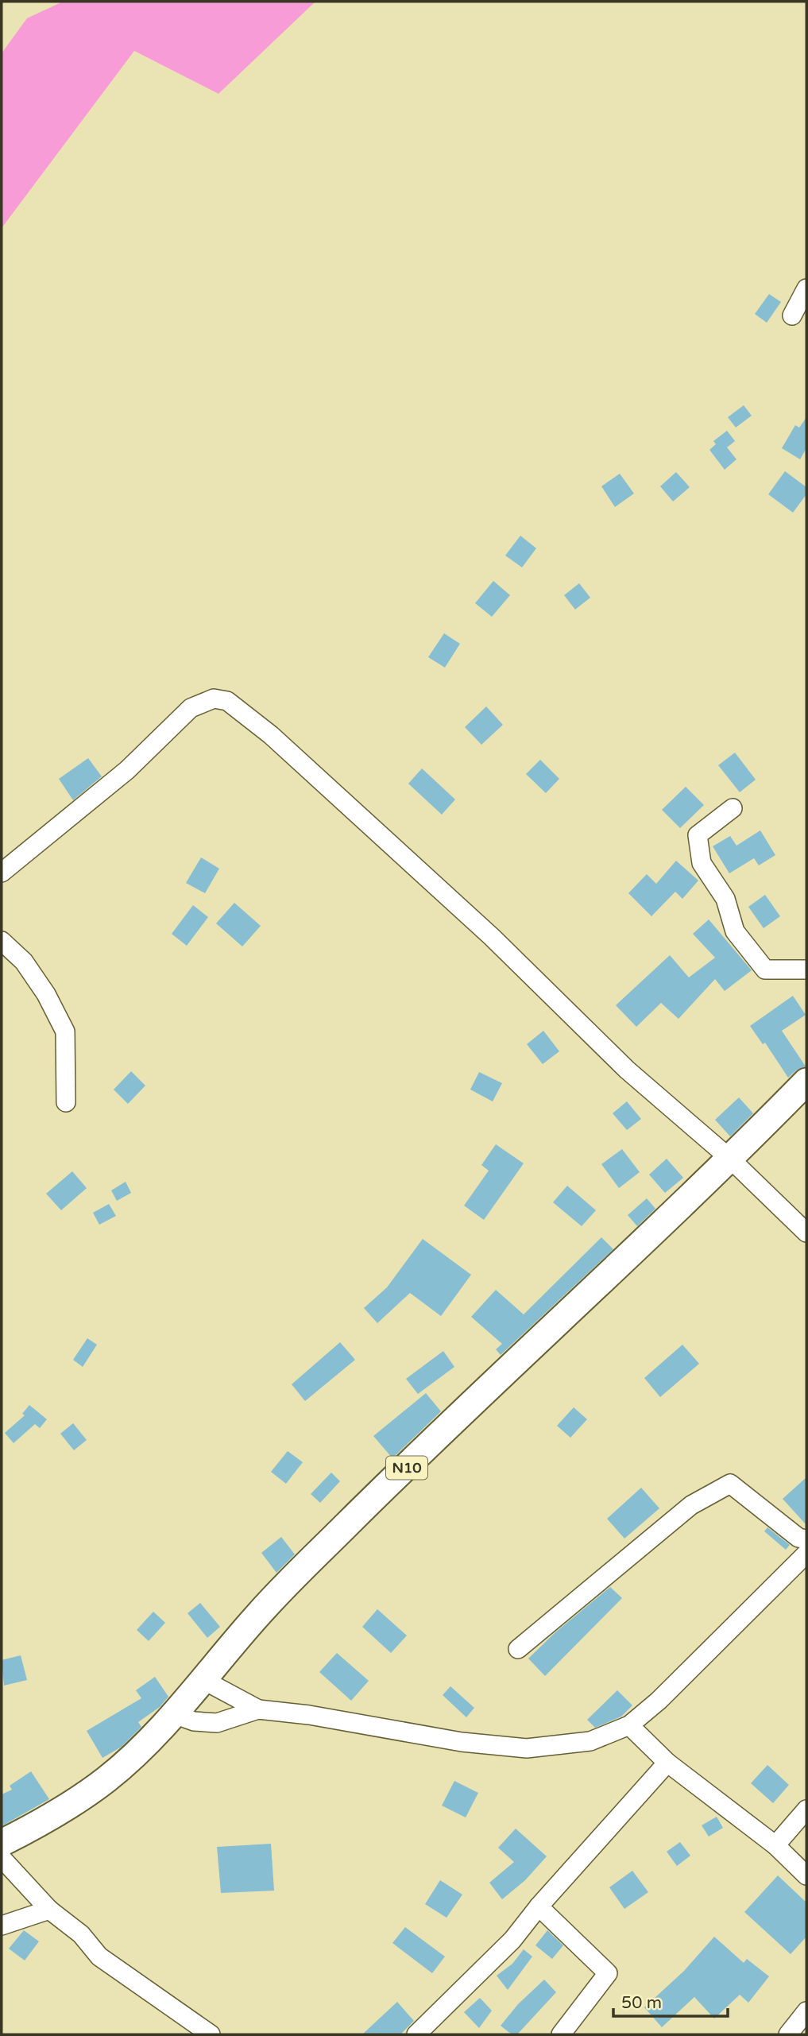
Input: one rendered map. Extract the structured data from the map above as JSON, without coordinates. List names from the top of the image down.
{
  "streets": {
    "highway": ["N10"]
  },
  "scale_bar": "50 m"
}
